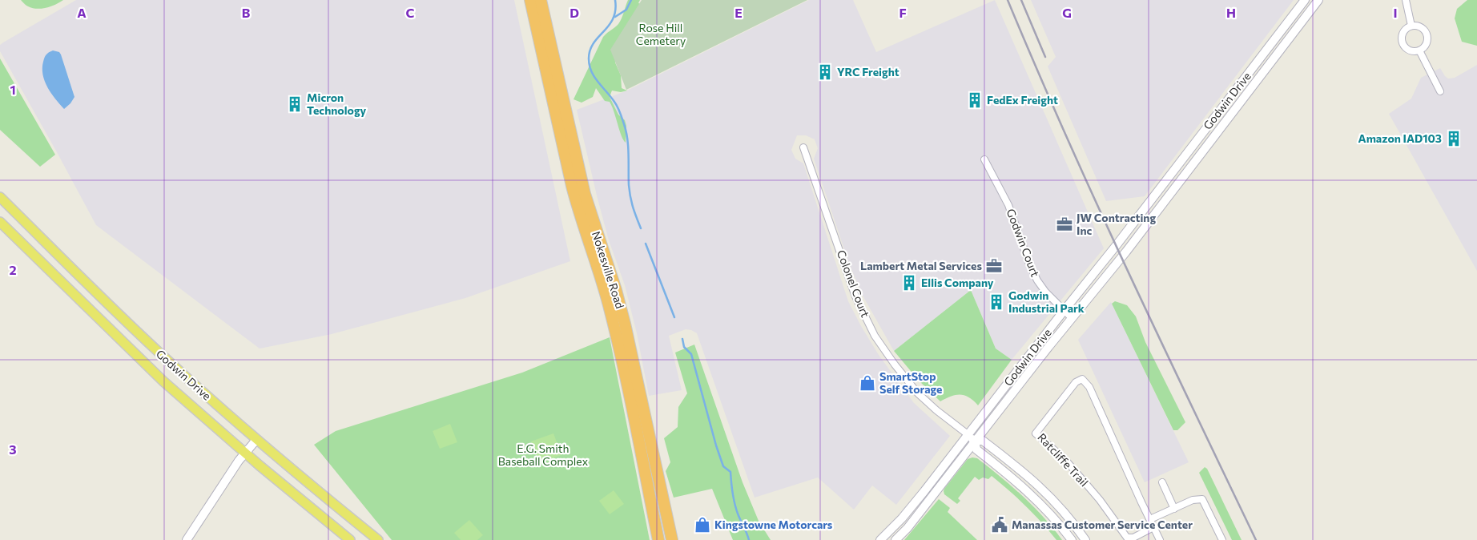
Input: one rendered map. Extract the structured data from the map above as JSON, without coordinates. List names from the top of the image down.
{
  "streets": {
    "highway": ["Nokesville Road"],
    "main road": ["Godwin Drive"],
    "street": ["Godwin Court", "Colonel Court", "Ratcliffe Trail"]
  },
  "crossings": [
    ["Godwin Drive", "Godwin Court"],
    ["Godwin Drive", "Colonel Court"]
  ],
  "parks": ["Rose Hill Cemetery", "E.G. Smith Baseball Complex"],
  "places": {
    "building": [
      "YRC Freight",
      "FedEx Freight",
      "Micron Technology",
      "Amazon IAD103",
      "Ellis Company",
      "Godwin Industrial Park"
    ],
    "office": ["JW Contracting Inc", "Lambert Metal Services"],
    "shop": ["SmartStop Self Storage", "Kingstowne Motorcars"],
    "public building": ["Manassas Customer Service Center"]
  },
  "grid": {
    "columns": [
      "A",
      "B",
      "C",
      "D",
      "E",
      "F",
      "G",
      "H",
      "I"
    ],
    "rows": ["1", "2", "3"]
  }
}
